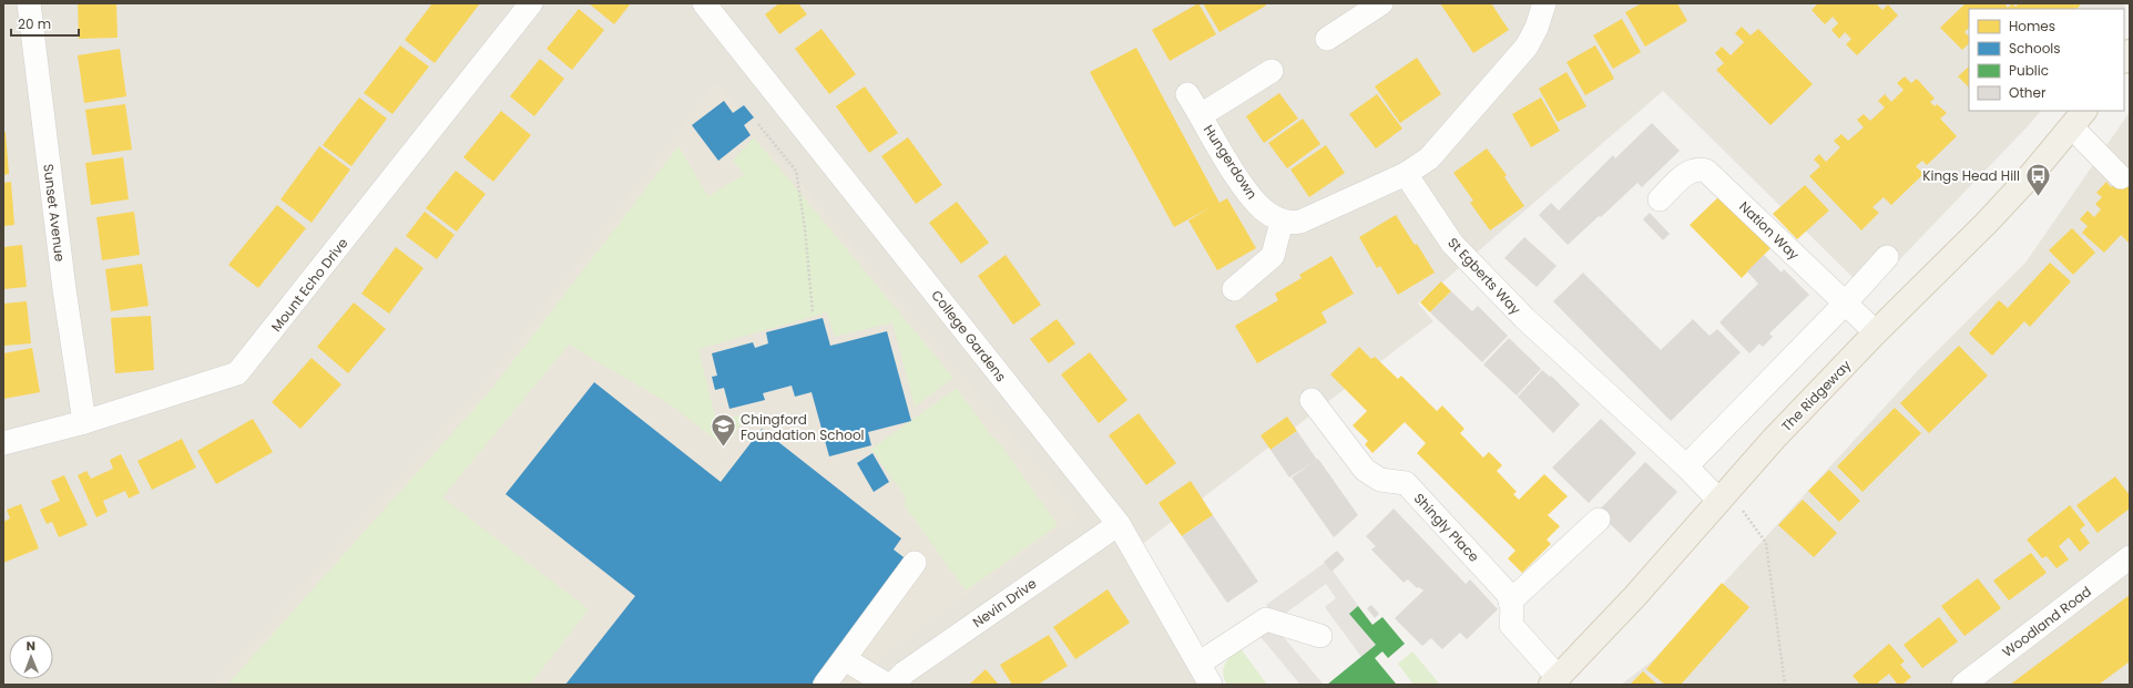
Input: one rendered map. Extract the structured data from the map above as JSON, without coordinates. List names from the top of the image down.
{
  "streets": {
    "main road": ["The Ridgeway"],
    "street": [
      "Hungerdown",
      "Sunset Avenue",
      "Nation Way",
      "St Egberts Way",
      "Mount Echo Drive",
      "College Gardens",
      "Shingly Place",
      "Nevin Drive",
      "Woodland Road"
    ]
  },
  "crossings": [
    ["Sunset Avenue", "Mount Echo Drive"],
    ["Nation Way", "The Ridgeway"],
    ["St Egberts Way", "The Ridgeway"],
    ["College Gardens", "Nevin Drive"],
    ["The Ridgeway", "Shingly Place"]
  ],
  "places": {
    "bus stop": ["Kings Head Hill"],
    "school or university": ["Chingford Foundation School"]
  },
  "legend": [
    "Homes",
    "Schools",
    "Public",
    "Other"
  ],
  "scale_bar": "20 m",
  "north": "top"
}
